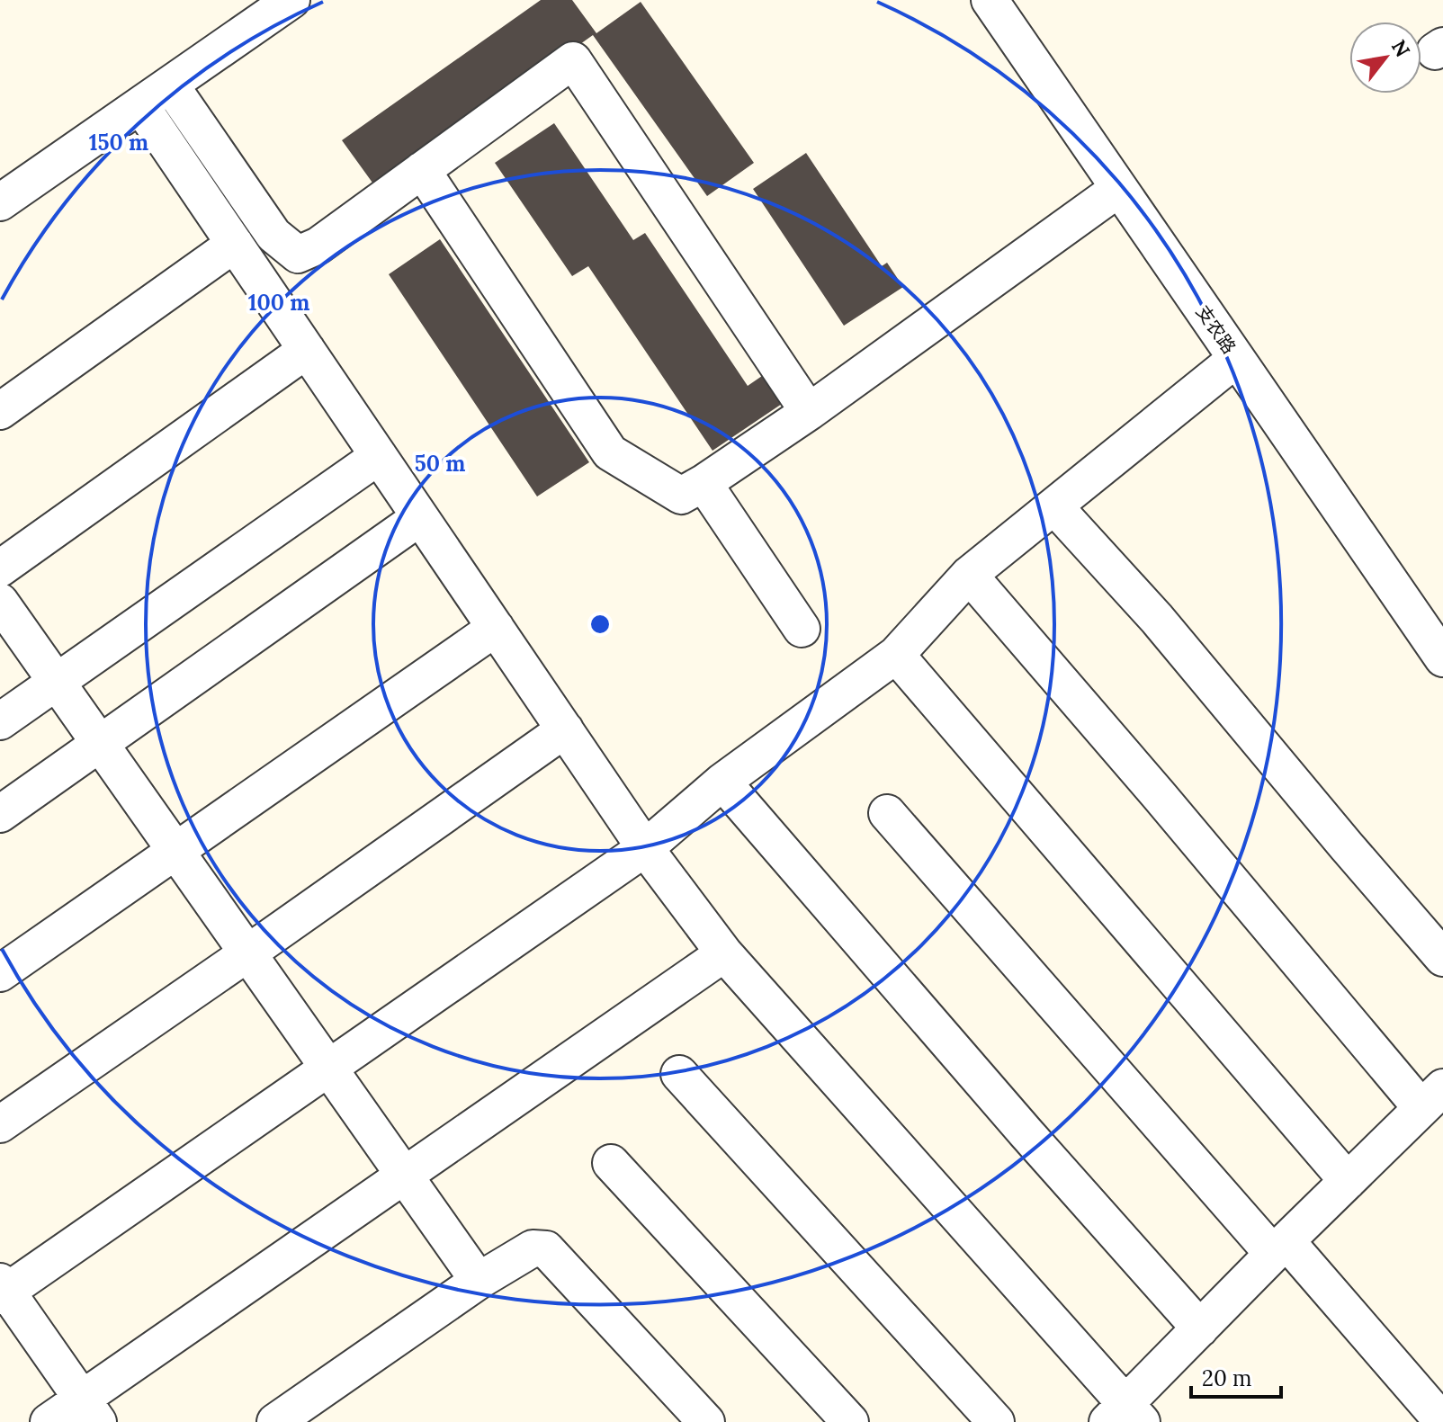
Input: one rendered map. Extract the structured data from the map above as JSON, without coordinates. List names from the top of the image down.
{
  "streets": {
    "street": ["支农路"]
  },
  "scale_bar": "20 m",
  "north": "top right",
  "rings": ["150 m", "100 m", "50 m"]
}
